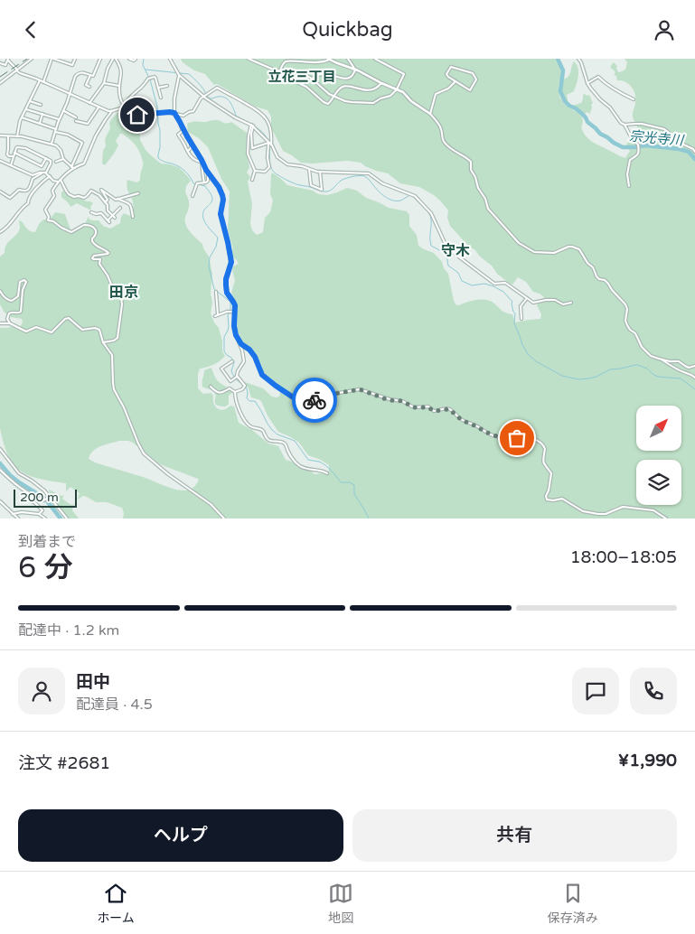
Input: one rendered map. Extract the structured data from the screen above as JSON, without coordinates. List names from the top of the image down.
{
  "districts": ["立花三丁目", "守木", "田京"],
  "water": ["宗光寺川"],
  "scale_bar": "200 m",
  "north": "top right",
  "page": {
    "header": "Quickbag",
    "scale": "200 m",
    "heading": ["6 分", "到着まで", "18:00–18:05"],
    "panel": [
      "田中",
      "配達員 · 4.5",
      "注文 #2681",
      "¥1,990"
    ],
    "bar": "配達中 · 1.2 km",
    "buttons": ["ヘルプ", "共有"],
    "tabs": ["ホーム", "地図", "保存済み"]
  }
}
